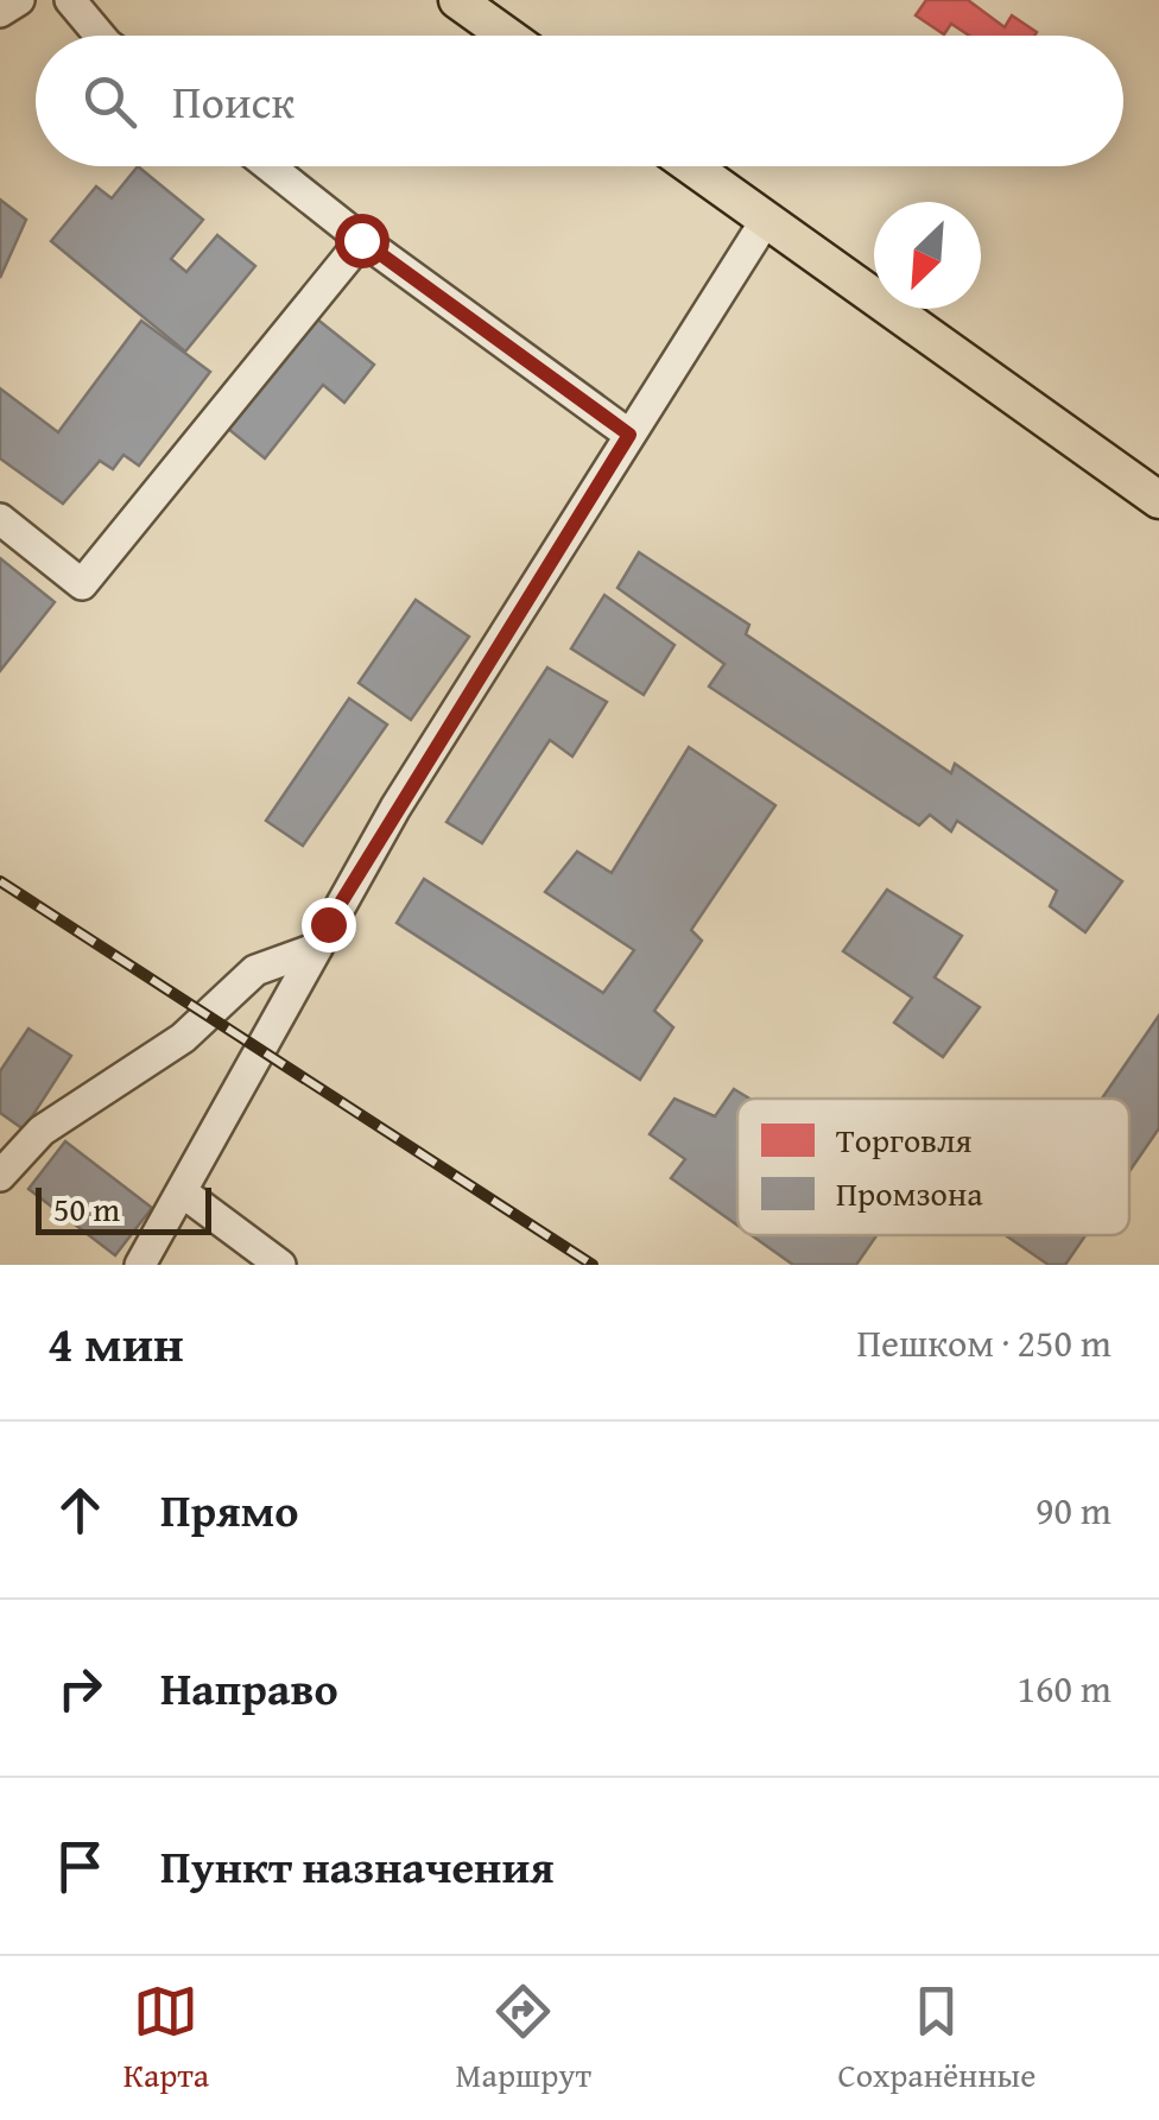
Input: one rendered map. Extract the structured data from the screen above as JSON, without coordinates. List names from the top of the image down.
{
  "legend": ["Торговля", "Промзона"],
  "scale_bar": "50 m",
  "north": "bottom left",
  "page": {
    "search": "Поиск",
    "scale": "50 m",
    "heading": ["4 мин", "Пешком · 250 m"],
    "list": [
      ["Прямо", "90 m"],
      ["Направо", "160 m"],
      "Пункт назначения"
    ],
    "nav": ["Карта", "Маршрут", "Сохранённые"]
  }
}
